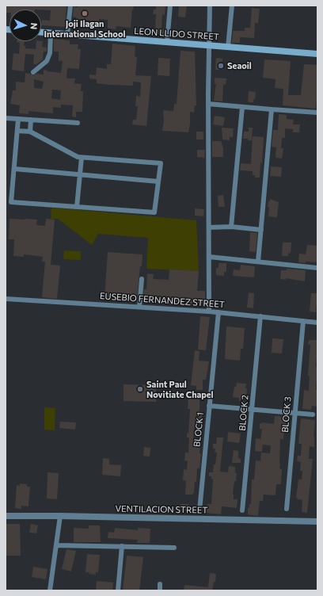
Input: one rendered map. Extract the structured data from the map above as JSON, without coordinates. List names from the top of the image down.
{
  "streets": {
    "main road": ["LEON LLIDO STREET"],
    "street": [
      "EUSEBIO FERNANDEZ STREET",
      "BLOCK 2",
      "BLOCK 3",
      "BLOCK 1",
      "VENTILACION STREET"
    ]
  },
  "crossings": [
    ["EUSEBIO FERNANDEZ STREET", "BLOCK 2"],
    ["EUSEBIO FERNANDEZ STREET", "BLOCK 3"],
    ["EUSEBIO FERNANDEZ STREET", "BLOCK 1"]
  ],
  "places": ["Joji Ilagan International School", "Seaoil", "Saint Paul Novitiate Chapel"],
  "north": "right"
}
